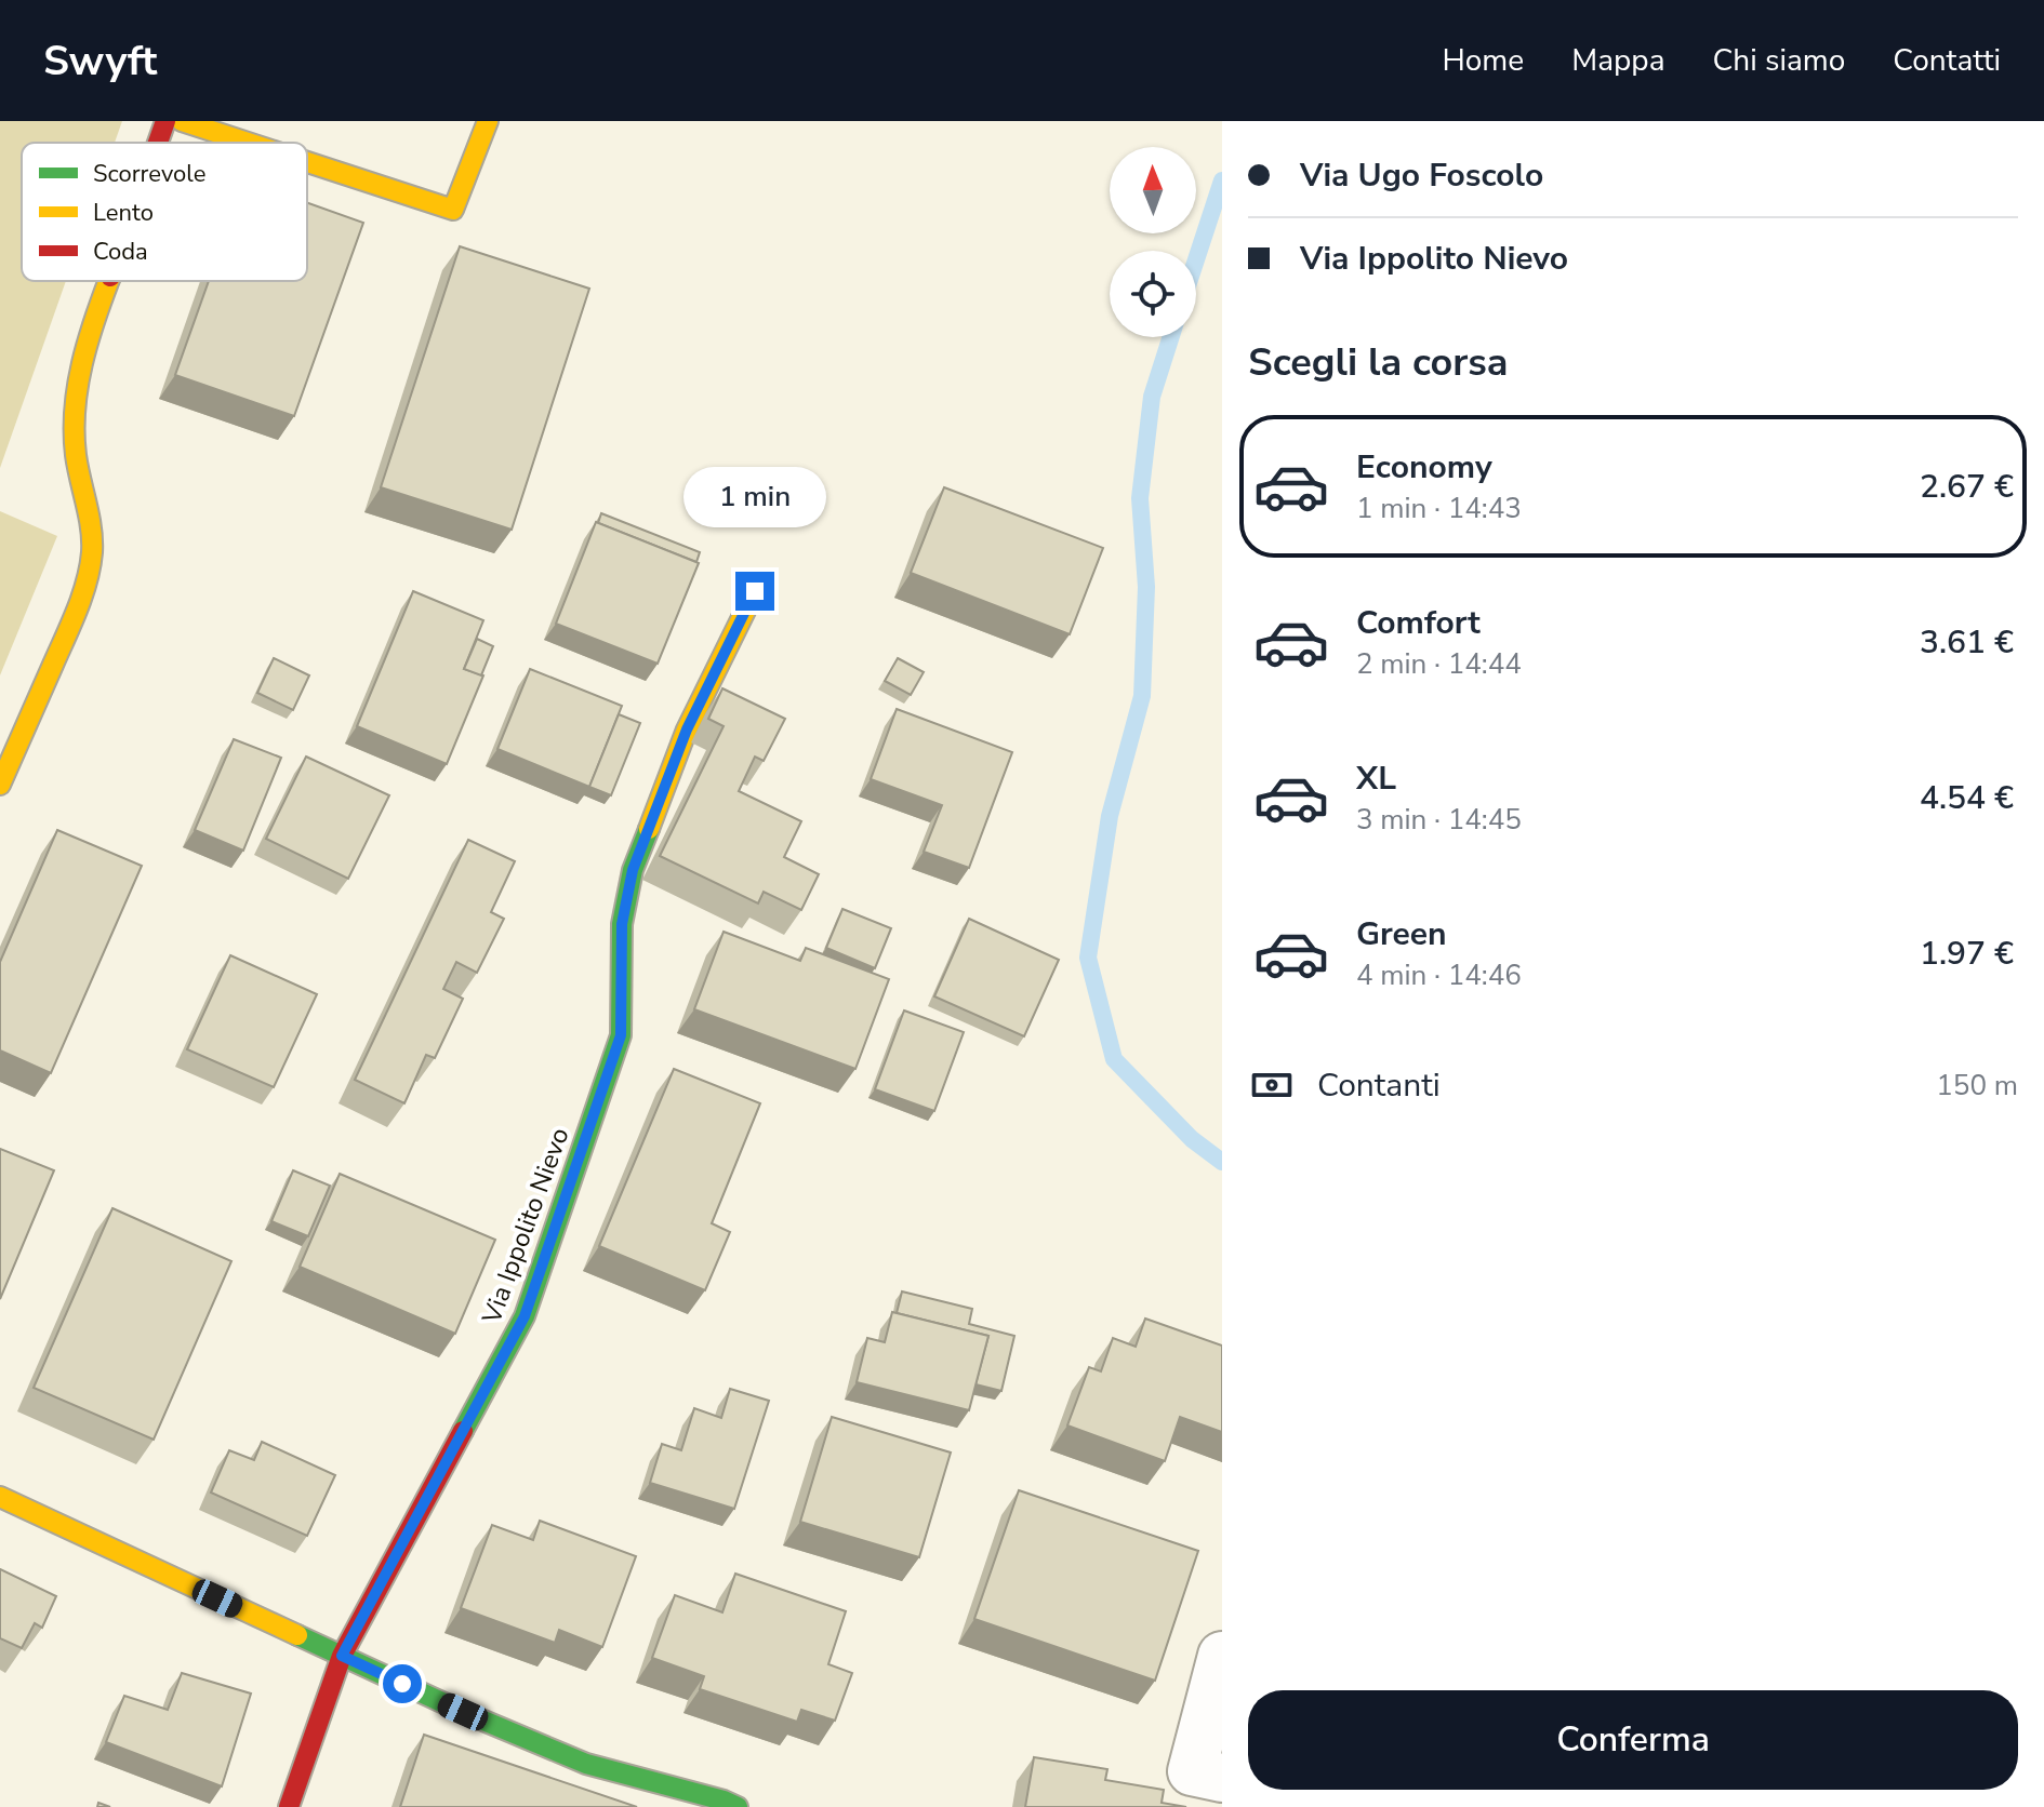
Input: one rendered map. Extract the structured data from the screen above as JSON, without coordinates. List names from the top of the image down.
{
  "streets": {
    "street": ["Via Ippolito Nievo"]
  },
  "legend": ["Scorrevole", "Lento", "Coda"],
  "north": "top",
  "page": {
    "header": "Swyft",
    "nav": [
      "Home",
      "Mappa",
      "Chi siamo",
      "Contatti"
    ],
    "banner": ["Via Ugo Foscolo", "Via Ippolito Nievo"],
    "heading": "Scegli la corsa",
    "list": [
      {
        "name": "Economy",
        "note": "1 min · 14:43",
        "value": "2.67 €"
      },
      {
        "name": "Comfort",
        "note": "2 min · 14:44",
        "value": "3.61 €"
      },
      {
        "name": "XL",
        "note": "3 min · 14:45",
        "value": "4.54 €"
      },
      {
        "name": "Green",
        "note": "4 min · 14:46",
        "value": "1.97 €"
      }
    ],
    "bubble": "1 min",
    "pay": ["Contanti", "150 m"],
    "buttons": "Conferma"
  }
}
